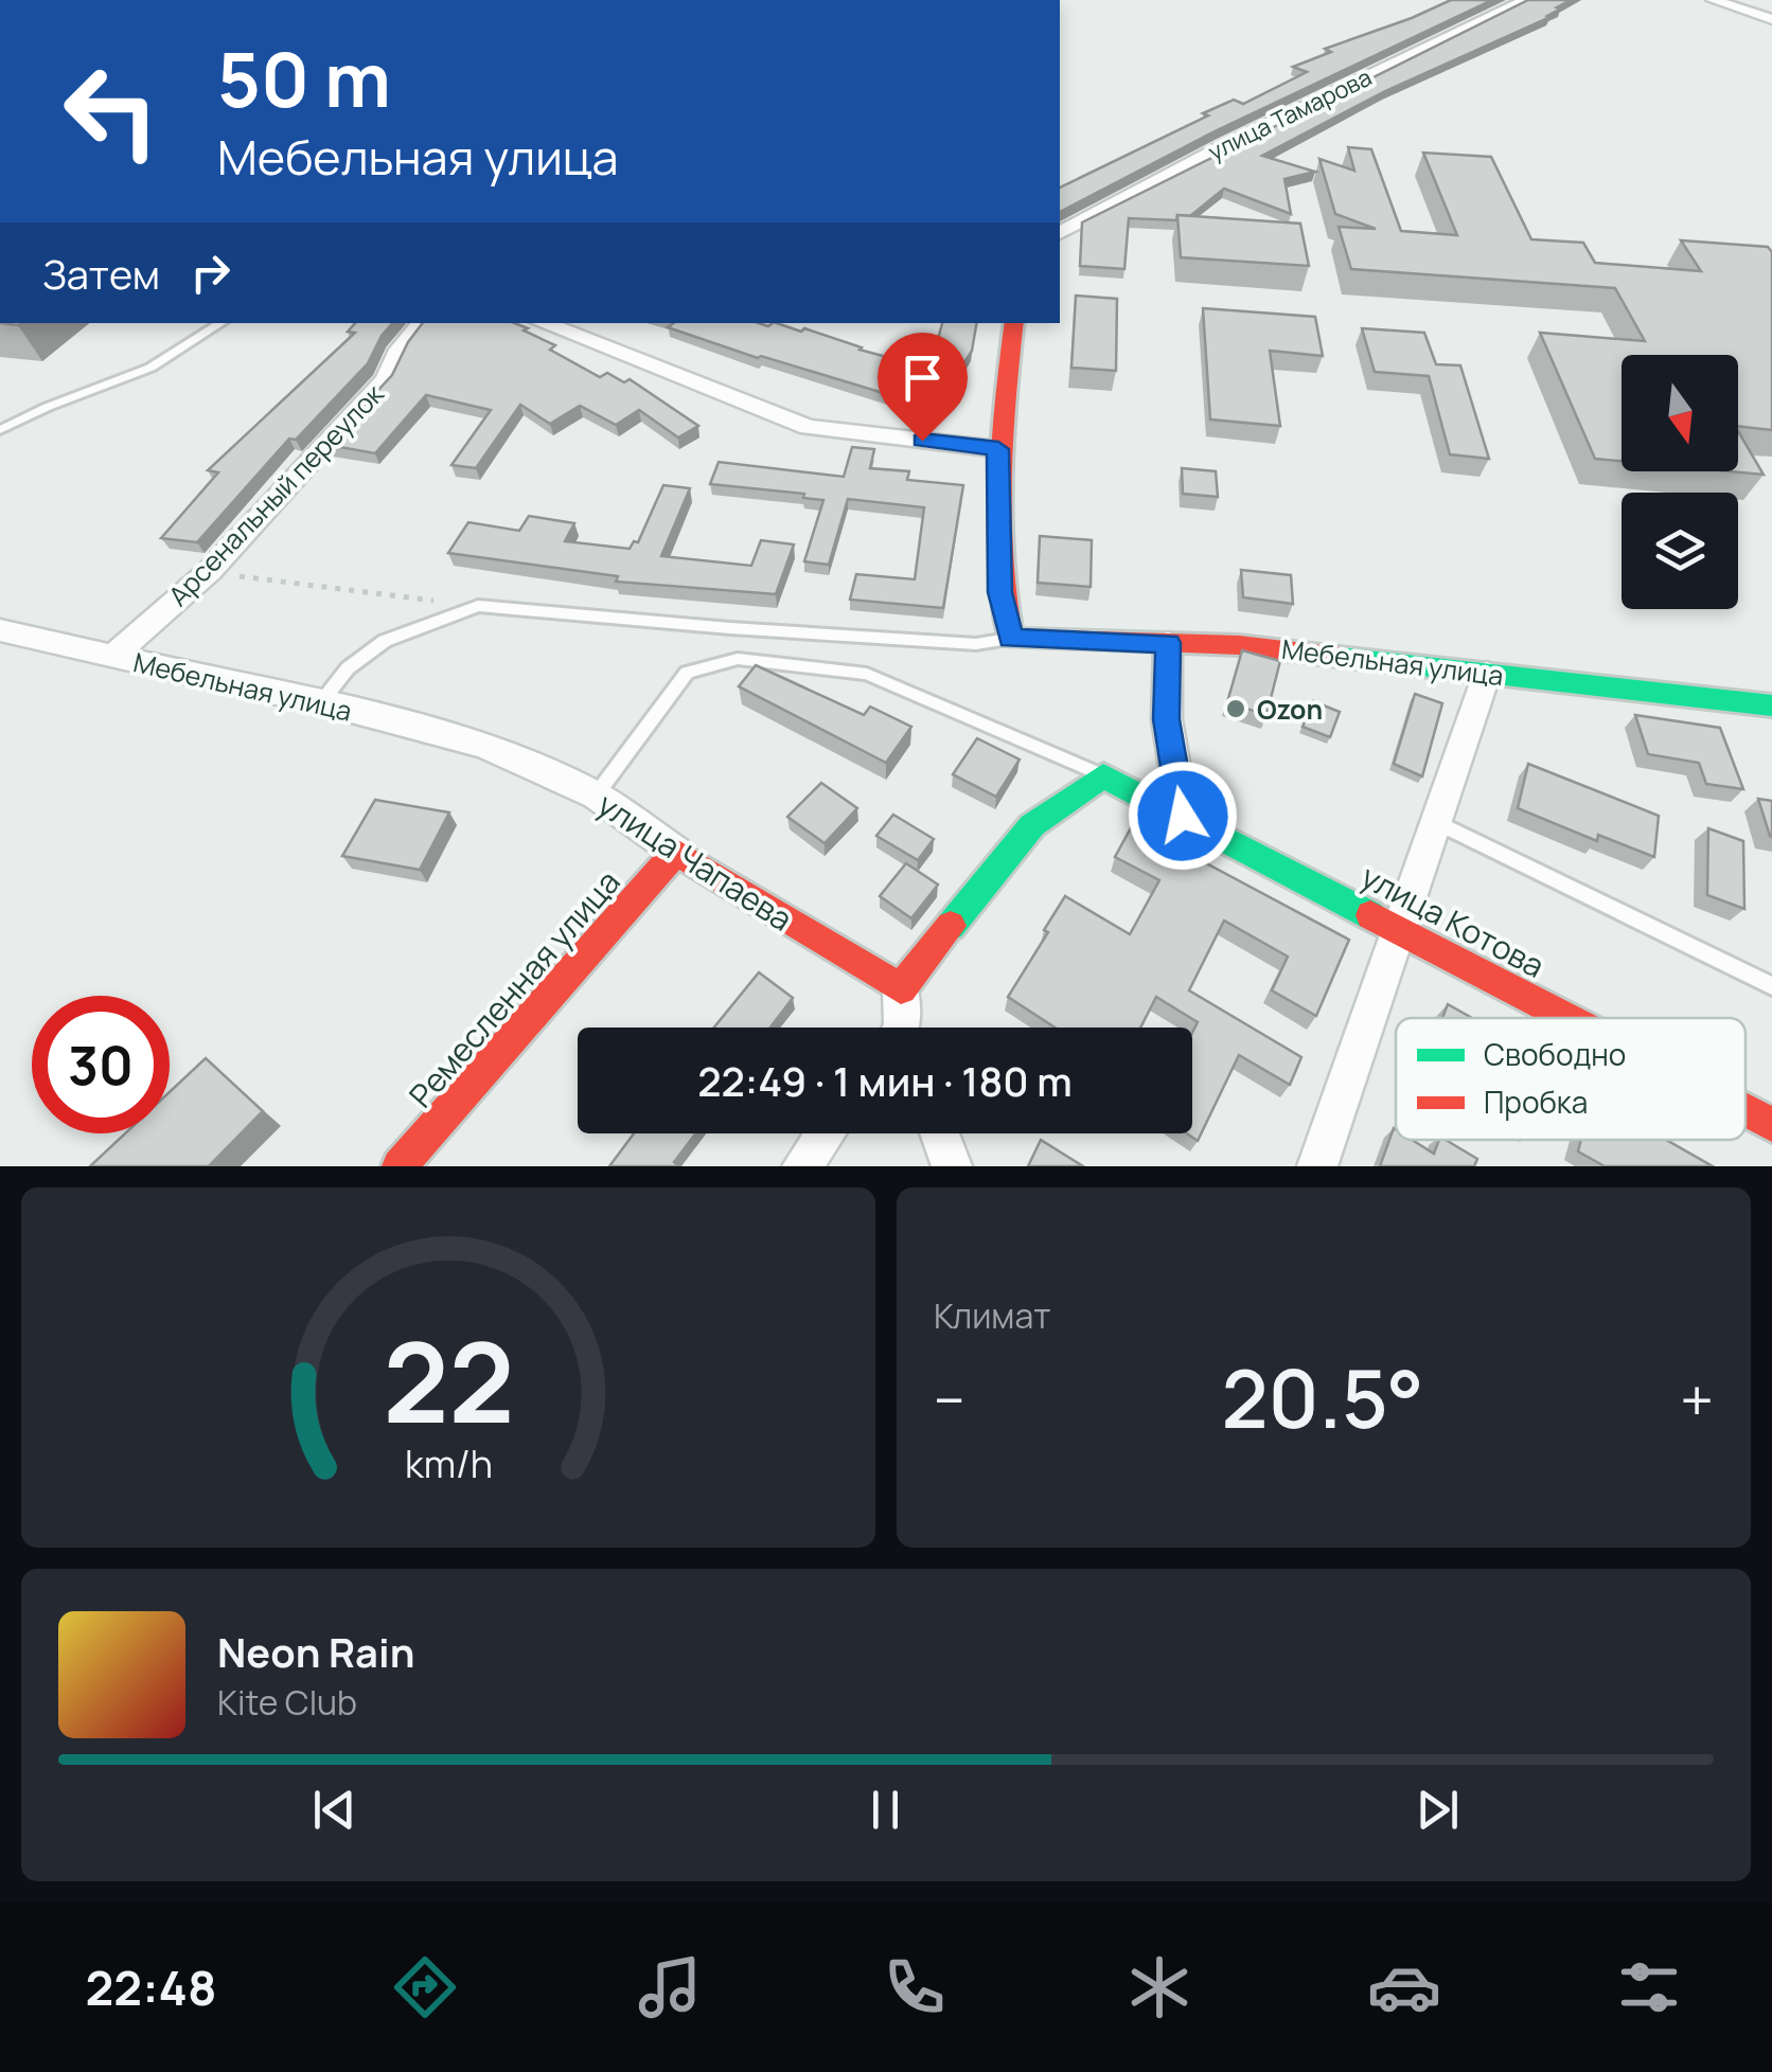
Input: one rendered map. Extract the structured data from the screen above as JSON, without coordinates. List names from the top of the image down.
{
  "streets": {
    "street": [
      "улица Тамарова",
      "Арсенальный переулок",
      "Мебельная улица",
      "улица Чапаева",
      "улица Котова",
      "Ремесленная улица"
    ]
  },
  "crossings": [
    ["Арсенальный переулок", "Мебельная улица"],
    ["Мебельная улица", "улица Чапаева"],
    ["улица Чапаева", "Ремесленная улица"]
  ],
  "places": ["Ozon"],
  "legend": ["Свободно", "Пробка"],
  "north": "bottom",
  "page": {
    "turn": ["50 m", "Мебельная улица"],
    "then": "Затем",
    "limit": "30",
    "trip": "22:49 · 1 мин · 180 m",
    "tile": "Климат",
    "heat": ["−", "20.5°", "+"],
    "song": ["Neon Rain", "Kite Club"],
    "tabs": "22:48",
    "gauge": ["22", "km/h"]
  }
}
